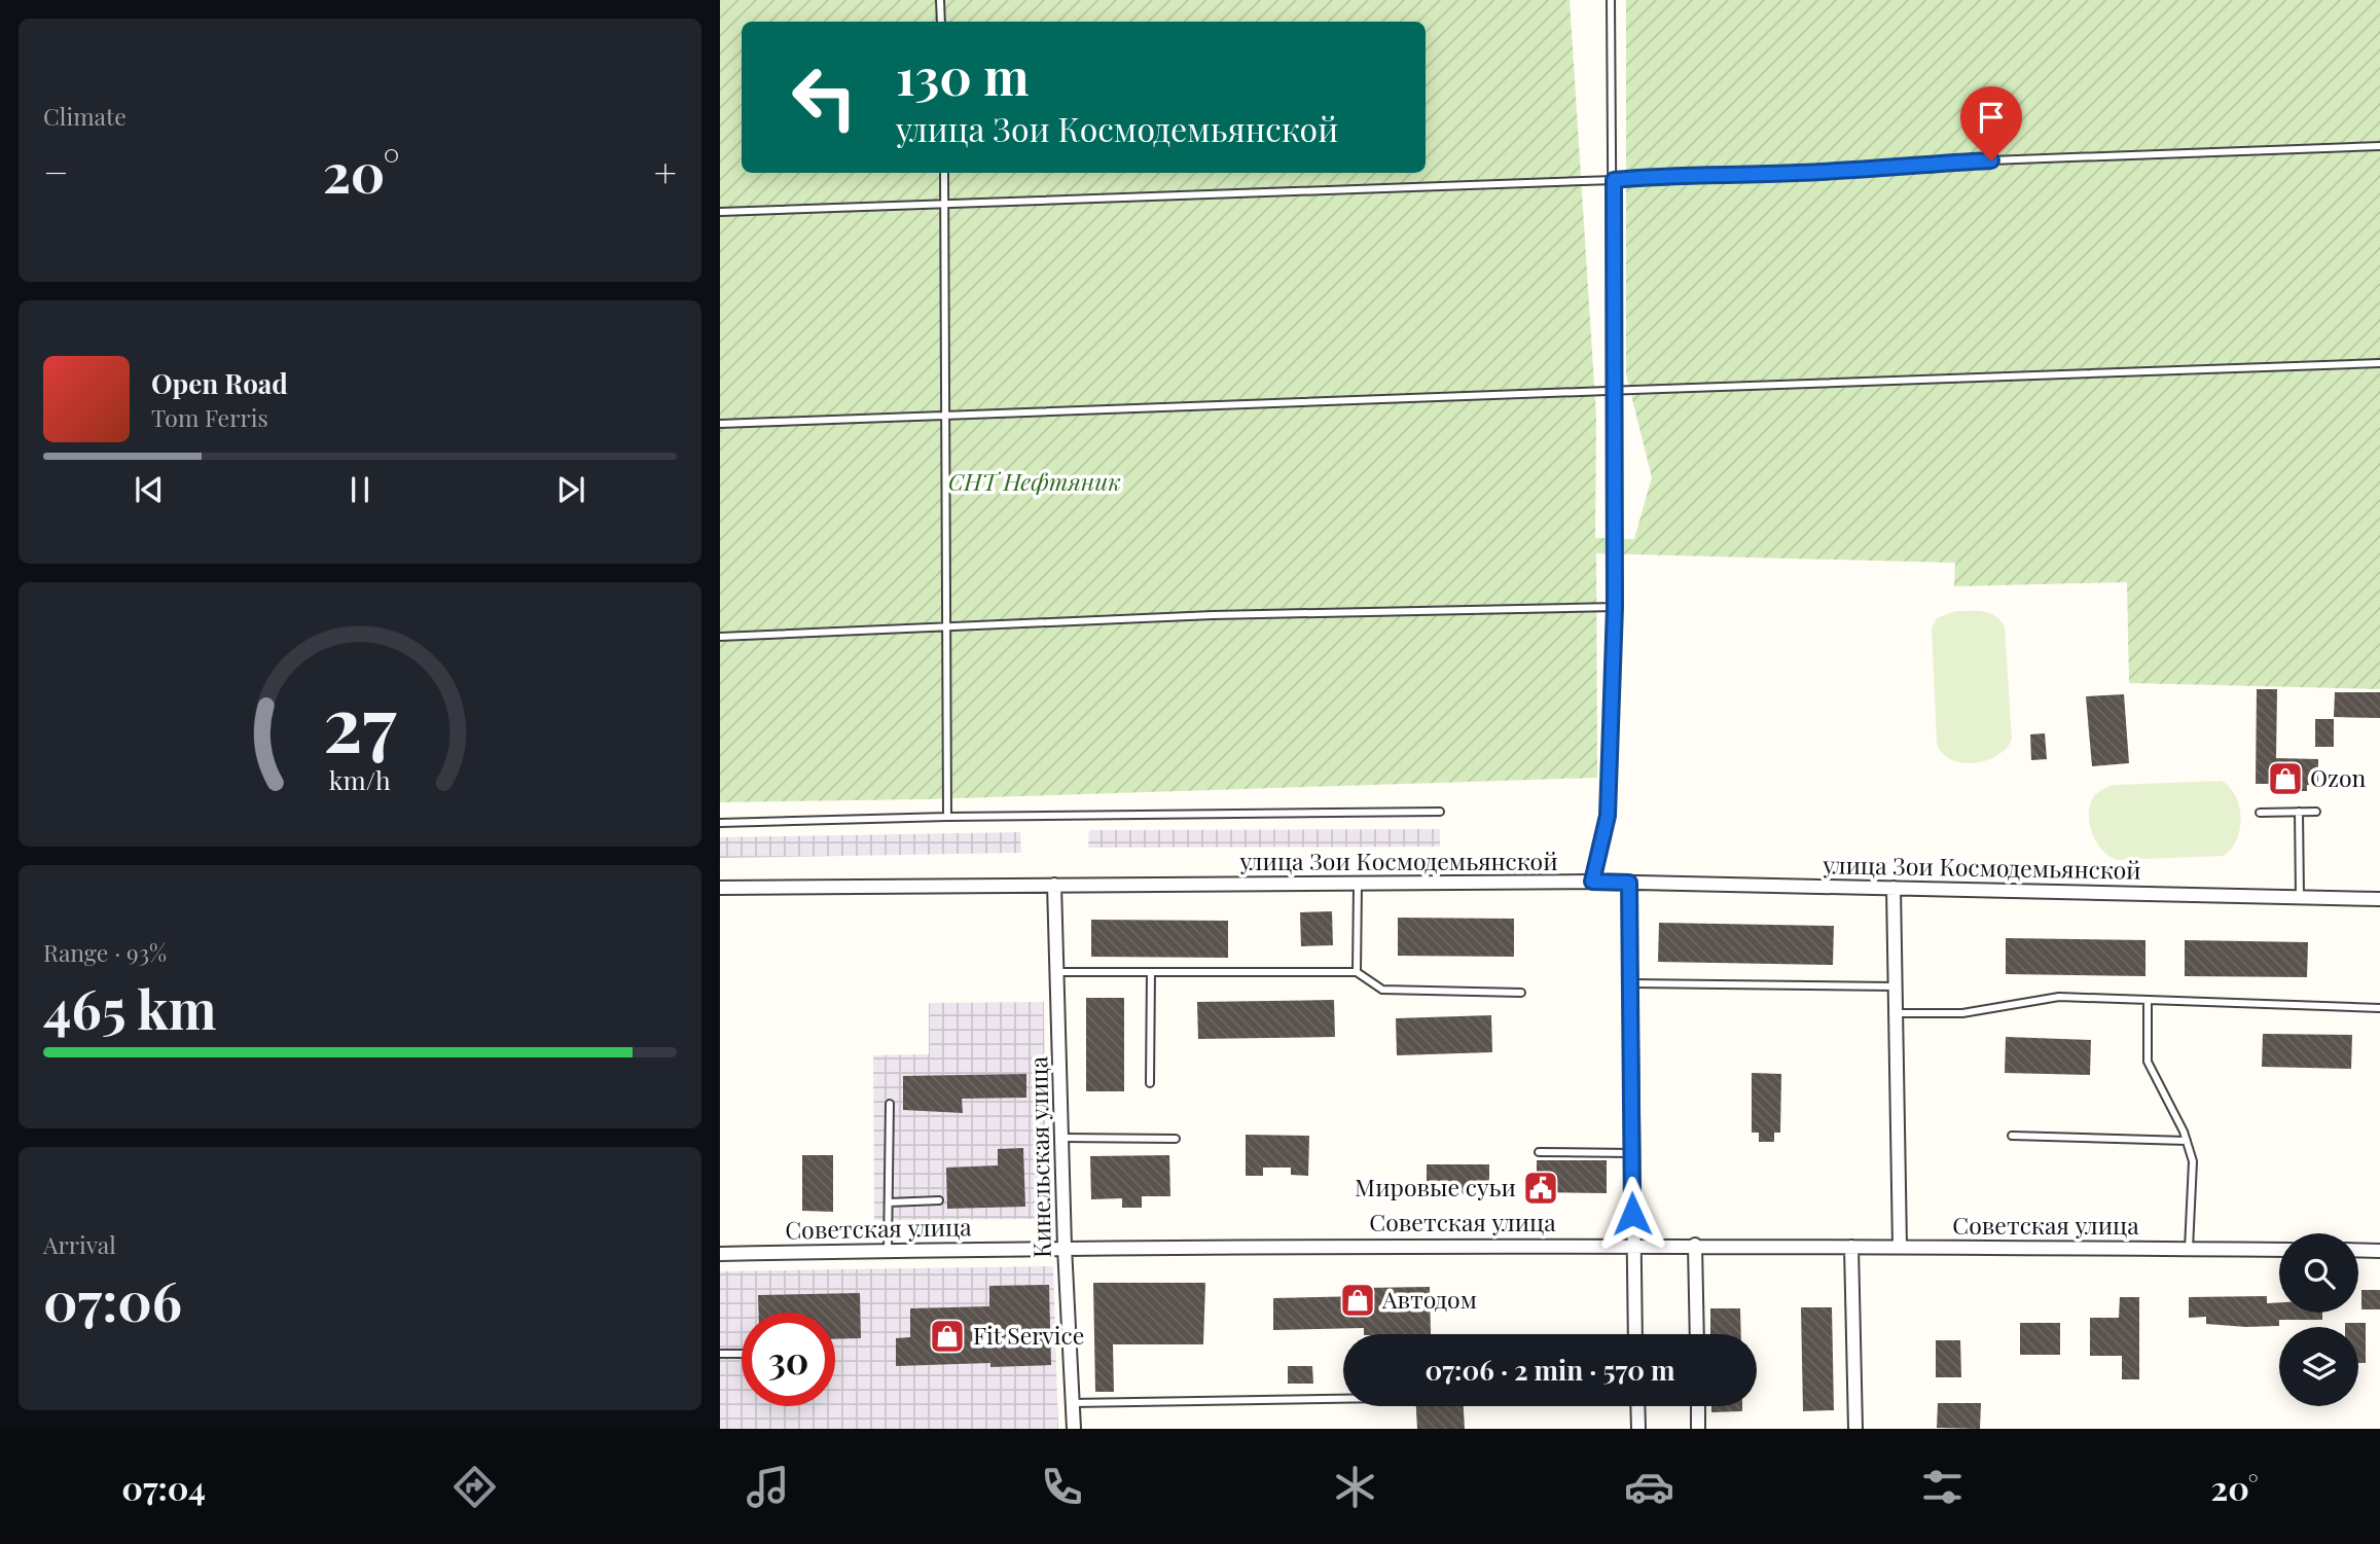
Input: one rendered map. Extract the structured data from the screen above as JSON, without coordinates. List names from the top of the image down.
{
  "streets": {
    "street": ["улица Зои Космодемьянской", "Кинельская улица", "Советская улица"]
  },
  "crossings": [
    ["улица Зои Космодемьянской", "Кинельская улица"],
    ["Кинельская улица", "Советская улица"]
  ],
  "parks": ["СНТ Нефтяник"],
  "places": {
    "shop": ["Ozon", "Автодом", "Fit Service"],
    "public building": ["Мировые суьи"]
  },
  "page": {
    "tile": [
      "Climate",
      ["Range · 93%", "465 km"],
      ["Arrival", "07:06"]
    ],
    "turn": ["130 m", "улица Зои Космодемьянской"],
    "heat": ["−", "20°", "+"],
    "song": ["Open Road", "Tom Ferris"],
    "limit": "30",
    "trip": "07:06 · 2 min · 570 m",
    "tabs": ["07:04", "20°"],
    "gauge": ["27", "km/h"]
  }
}
